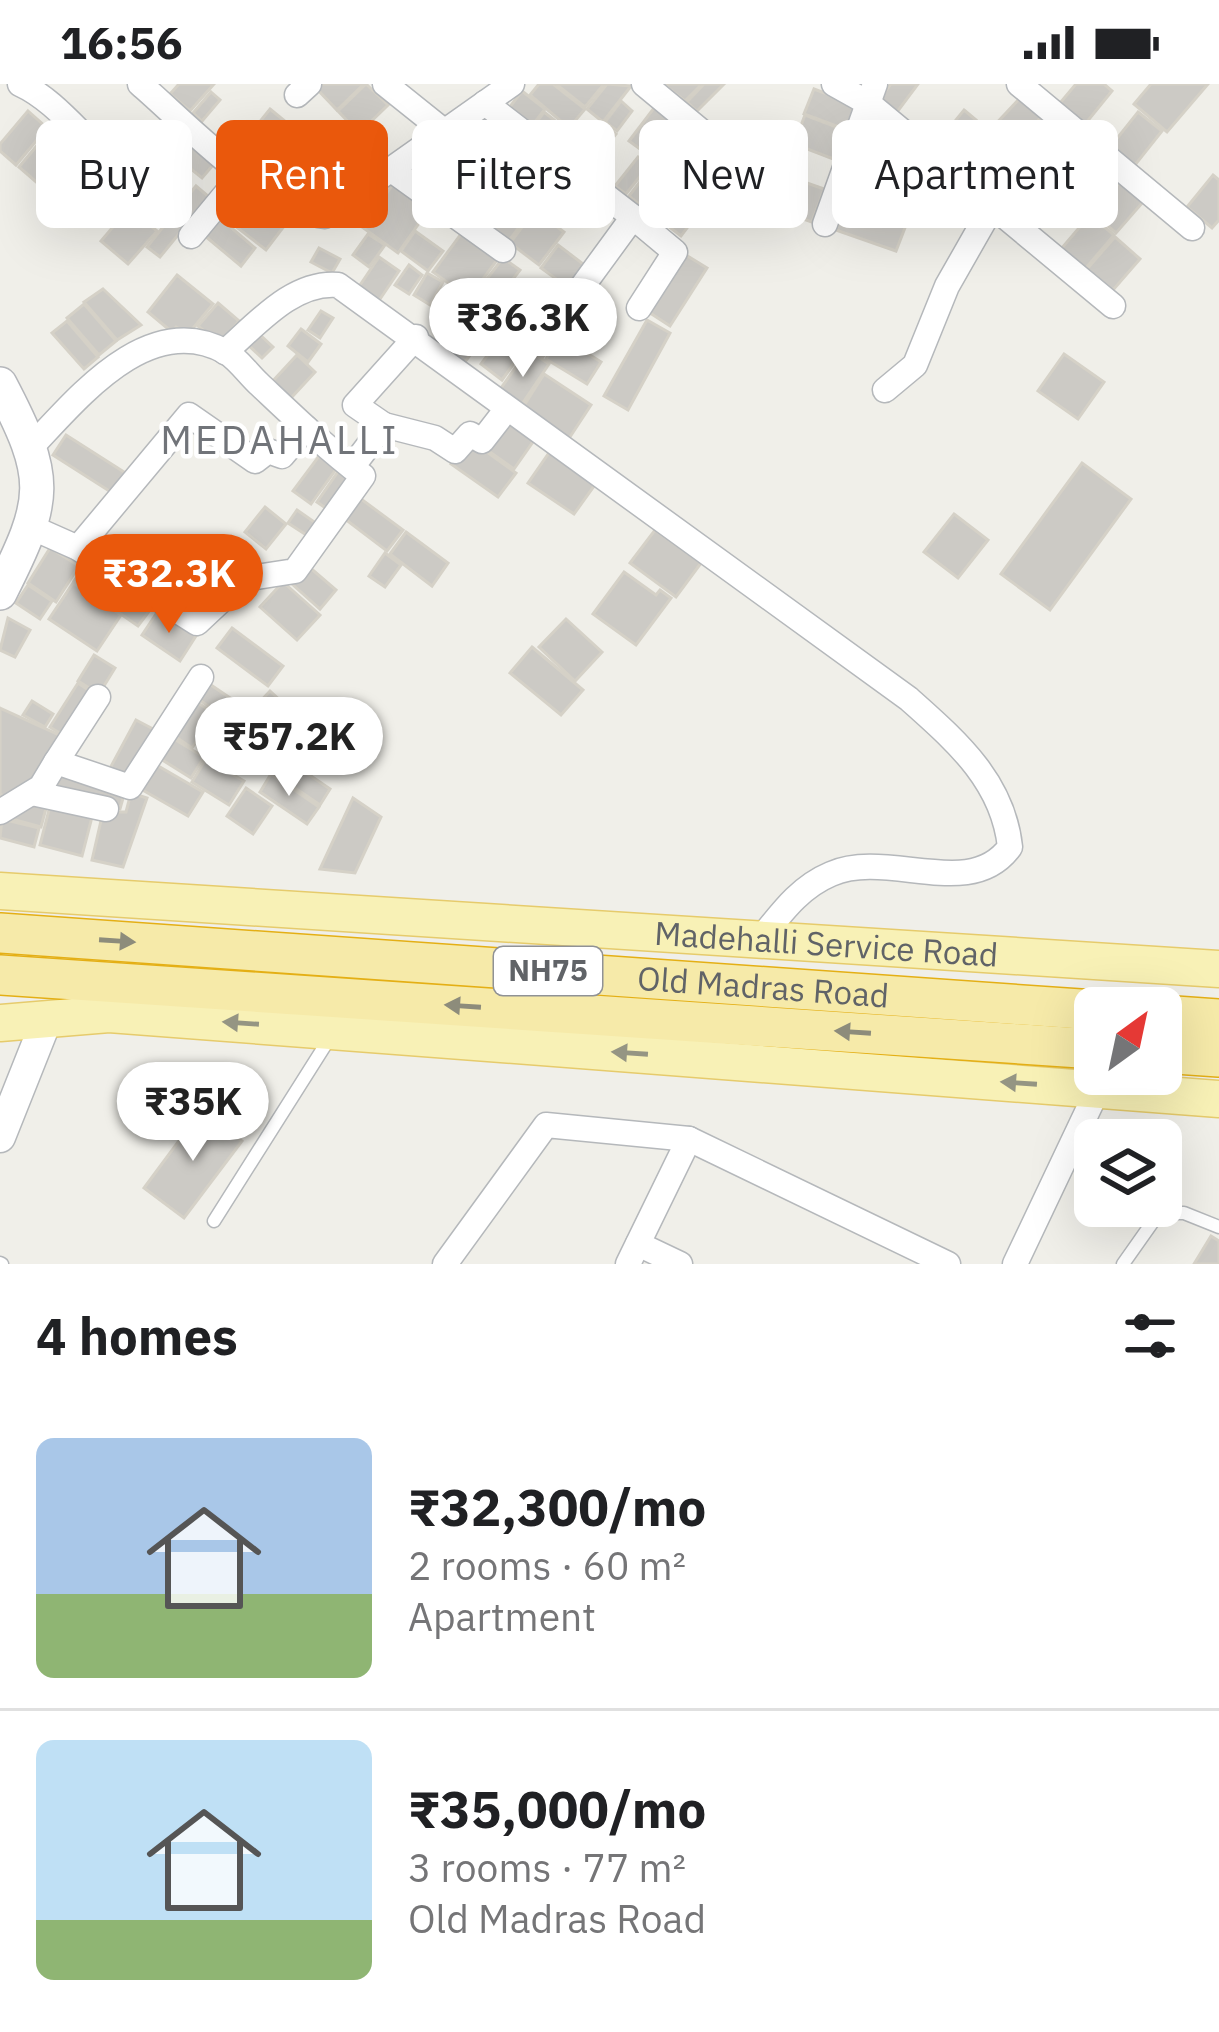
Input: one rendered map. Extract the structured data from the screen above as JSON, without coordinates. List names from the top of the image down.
{
  "streets": {
    "highway": ["NH75", "Old Madras Road"],
    "main road": ["Madehalli Service Road"]
  },
  "districts": ["MEDAHALLI"],
  "north": "top right",
  "page": {
    "status": "16:56",
    "chip": [
      "Buy",
      "Rent",
      "Filters",
      "New",
      "Apartment"
    ],
    "price": [
      "₹36.3K",
      "₹32.3K",
      "₹57.2K",
      "₹35K"
    ],
    "heading": "4 homes",
    "list": [
      {
        "name": "₹32,300/mo",
        "note": "2 rooms · 60 m² · Apartment"
      },
      {
        "name": "₹35,000/mo",
        "note": "3 rooms · 77 m² · Old Madras Road"
      }
    ]
  }
}
